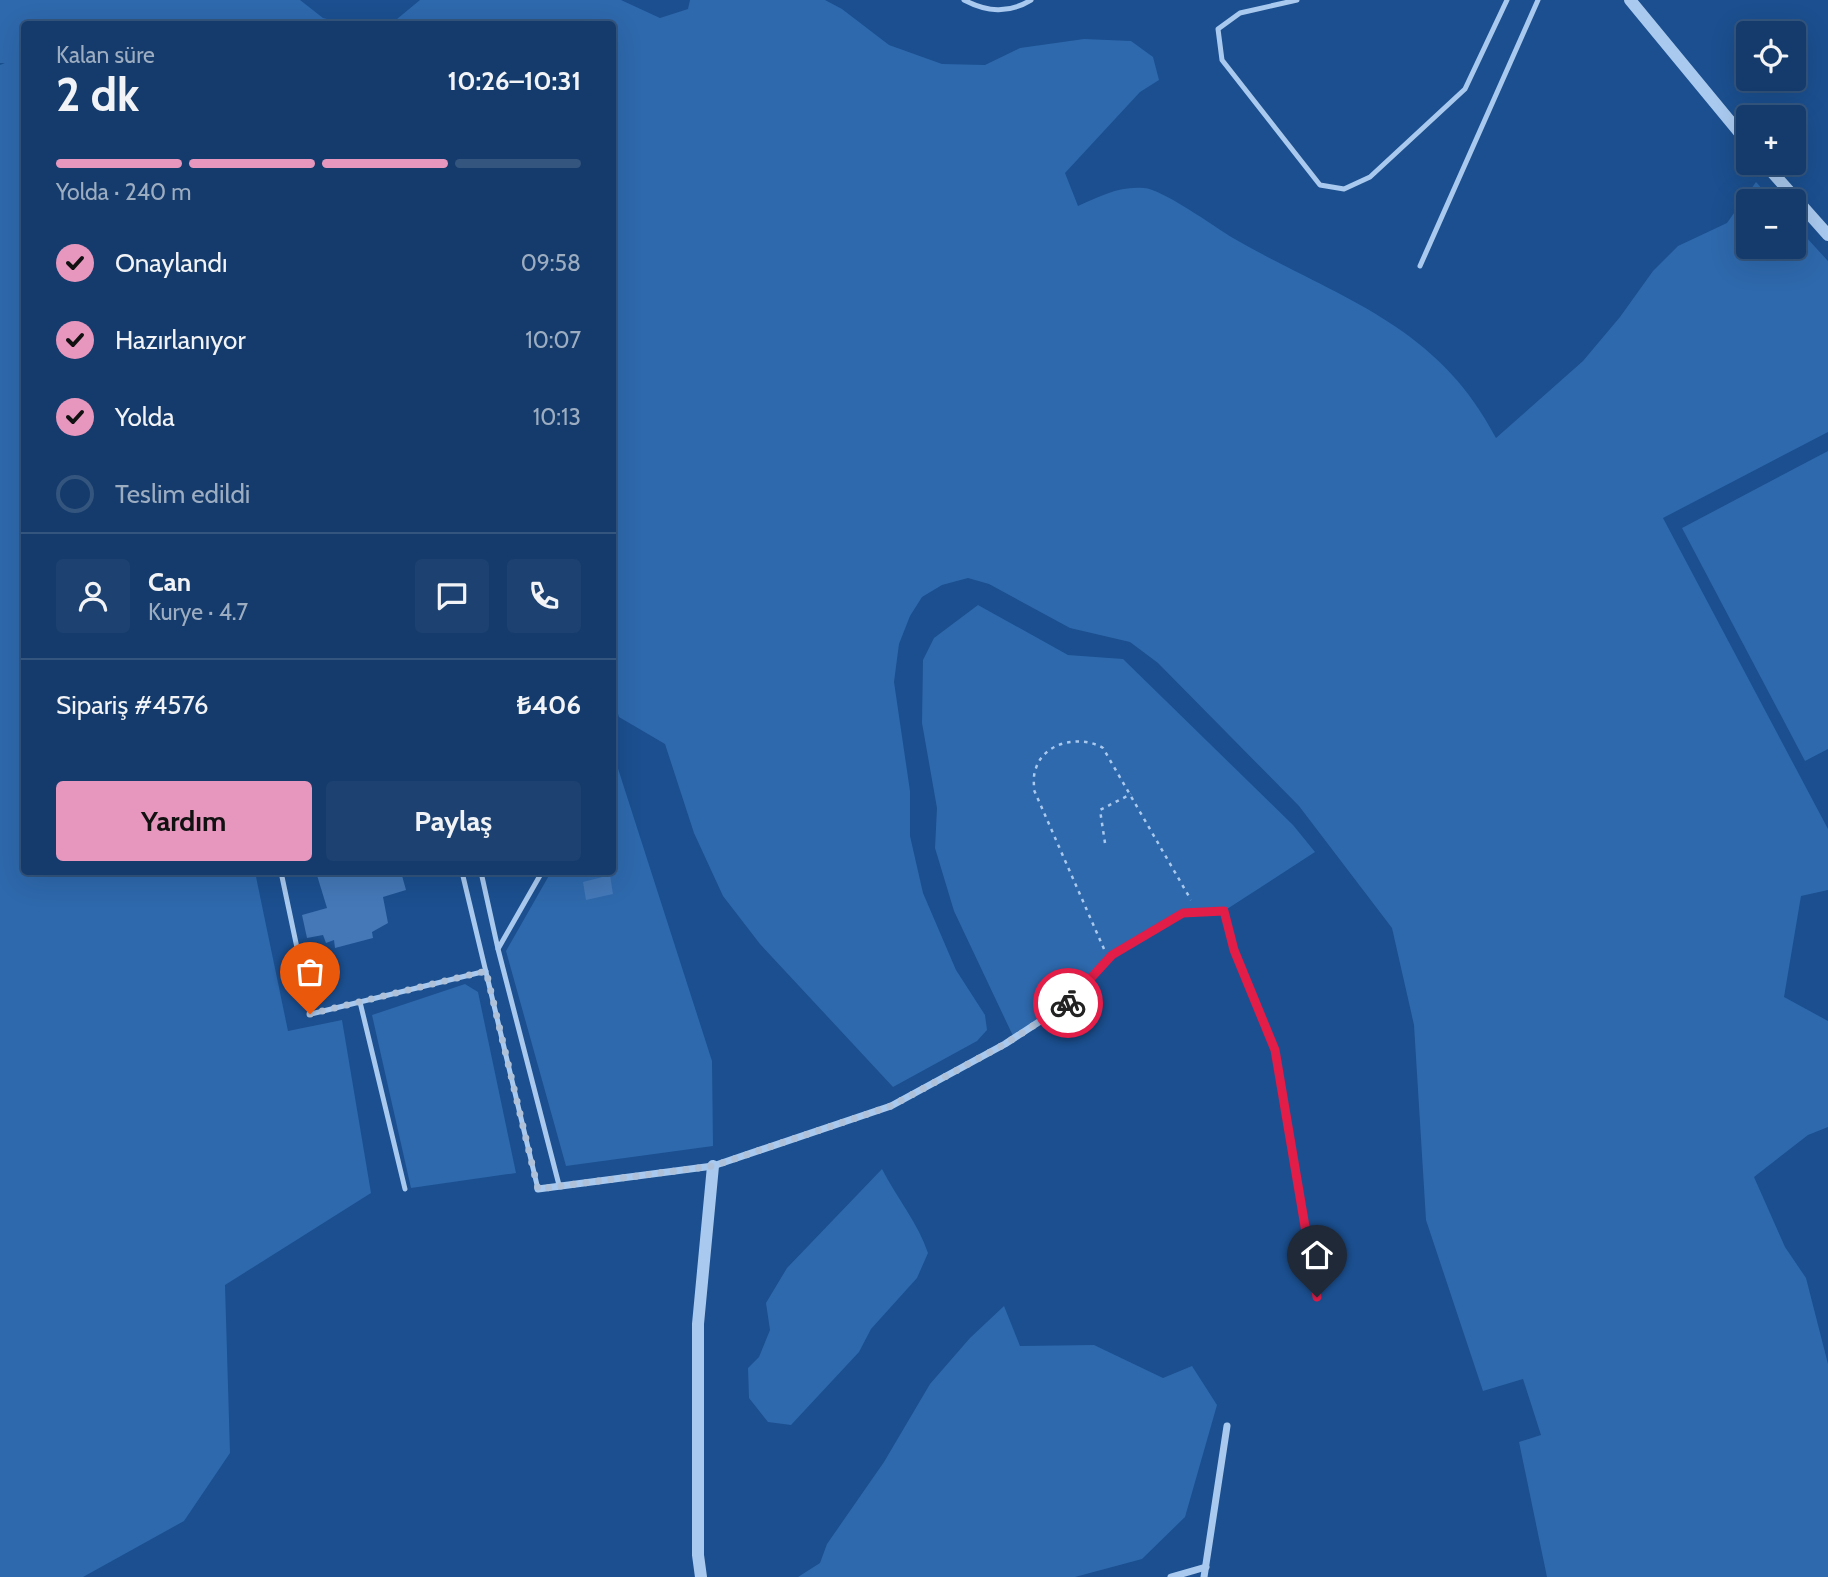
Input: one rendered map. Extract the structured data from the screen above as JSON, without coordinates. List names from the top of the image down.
{
  "page": {
    "map_buttons": ["+", "−"],
    "heading": ["2 dk", "Kalan süre", "10:26–10:31"],
    "panel": [
      "Can",
      "Kurye · 4.7",
      "Sipariş #4576",
      "₺406"
    ],
    "bar": "Yolda · 240 m",
    "list": [
      ["Onaylandı", "09:58"],
      ["Hazırlanıyor", "10:07"],
      ["Yolda", "10:13"],
      "Teslim edildi"
    ],
    "buttons": ["Yardım", "Paylaş"]
  }
}
